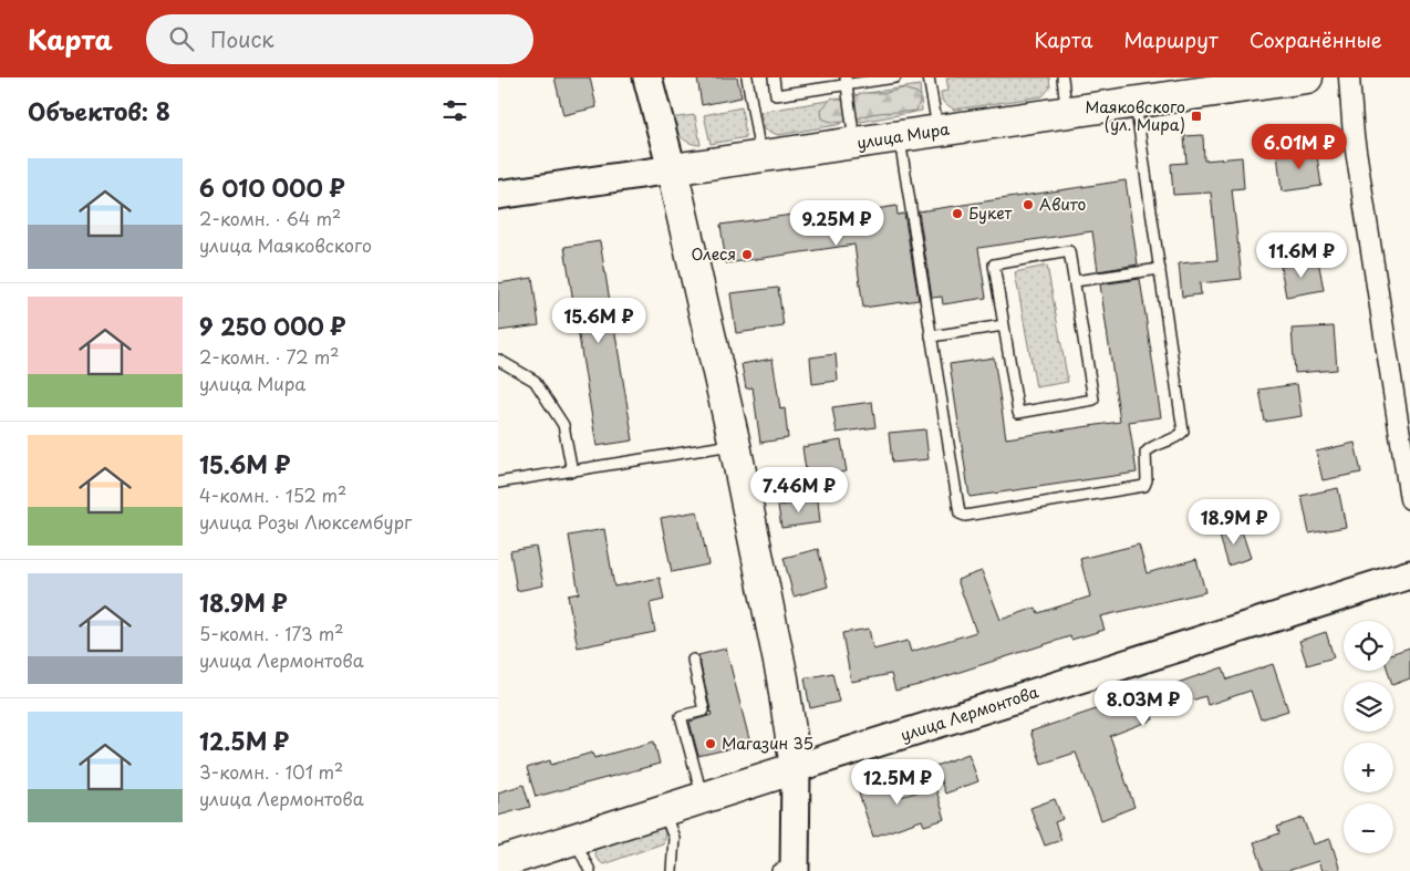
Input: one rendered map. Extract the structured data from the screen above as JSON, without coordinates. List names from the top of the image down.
{
  "streets": {
    "main road": ["улица Мира", "улица Лермонтова"]
  },
  "places": {
    "transit": ["Маяковского (ул. Мира)"],
    "other": [
      "Авито",
      "Букет",
      "Олеся",
      "Магазин 35"
    ]
  },
  "page": {
    "header": "Карта",
    "search": "Поиск",
    "nav": ["Карта", "Маршрут", "Сохранённые"],
    "heading": "Объектов: 8",
    "price": [
      "6.01M ₽",
      "9.25M ₽",
      "11.6M ₽",
      "15.6M ₽",
      "7.46M ₽",
      "18.9M ₽",
      "8.03M ₽",
      "12.5M ₽"
    ],
    "list": [
      {
        "name": "6 010 000 ₽",
        "note": "2-комн. · 64 m² · улица Маяковского"
      },
      {
        "name": "9 250 000 ₽",
        "note": "2-комн. · 72 m² · улица Мира"
      },
      {
        "name": "15.6M ₽",
        "note": "4-комн. · 152 m² · улица Розы Люксембург"
      },
      {
        "name": "18.9M ₽",
        "note": "5-комн. · 173 m² · улица Лермонтова"
      },
      {
        "name": "12.5M ₽",
        "note": "3-комн. · 101 m² · улица Лермонтова"
      }
    ],
    "map_buttons": ["+", "−"]
  }
}
